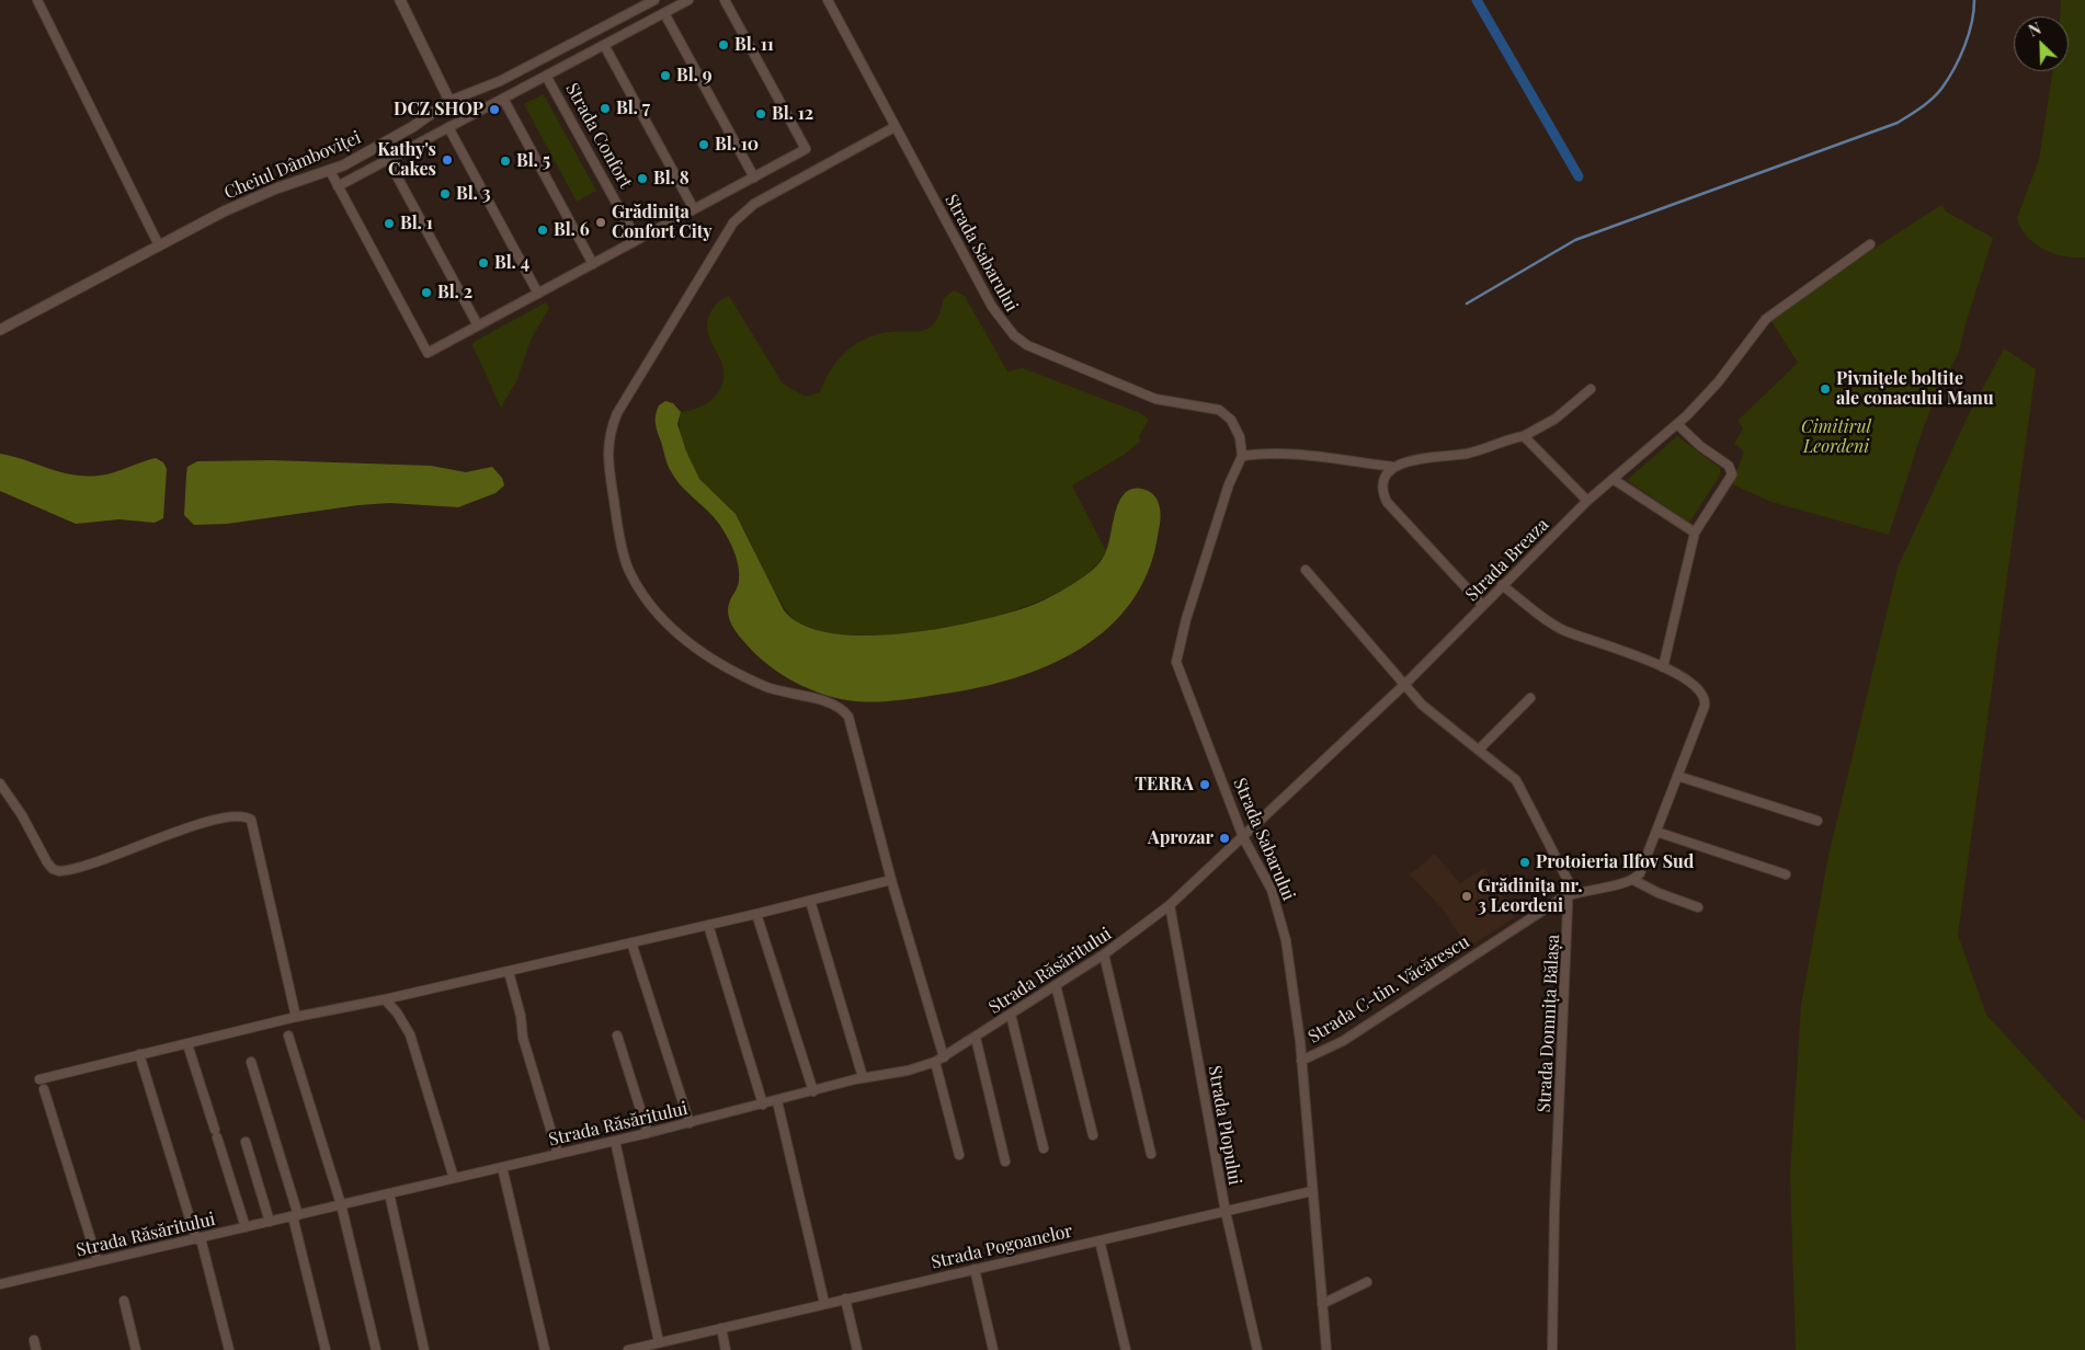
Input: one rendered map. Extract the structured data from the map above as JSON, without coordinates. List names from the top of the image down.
{
  "streets": {
    "street": [
      "Strada Confort",
      "Cheiul Dâmboviței",
      "Strada Sabarului",
      "Strada Breaza",
      "Strada Răsăritului",
      "Strada C-tin. Văcărescu",
      "Strada Domnița Bălașa",
      "Strada Plopului",
      "Strada Pogoanelor"
    ]
  },
  "crossings": [
    ["Strada Sabarului", "Strada Breaza"],
    ["Strada Sabarului", "Strada C-tin. Văcărescu"],
    ["Strada Sabarului", "Strada Pogoanelor"],
    ["Strada Breaza", "Strada Răsăritului"],
    ["Strada Breaza", "Strada Domnița Bălașa"],
    ["Strada Breaza", "Strada Plopului"],
    ["Strada Răsăritului", "Strada Plopului"],
    ["Strada C-tin. Văcărescu", "Strada Domnița Bălașa"],
    ["Strada Plopului", "Strada Pogoanelor"]
  ],
  "parks": ["Cimitirul Leordeni"],
  "places": [
    "Bl. 11",
    "Bl. 9",
    "Bl. 7",
    "DCZ SHOP",
    "Bl. 12",
    "Bl. 10",
    "Kathy's Cakes",
    "Bl. 5",
    "Bl. 8",
    "Bl. 3",
    "Grădinița Confort City",
    "Bl. 1",
    "Bl. 6",
    "Bl. 4",
    "Bl. 2",
    "Pivnițele boltite ale conacului Manu",
    "TERRA",
    "Aprozar",
    "Protoieria Ilfov Sud",
    "Grădinița nr. 3 Leordeni"
  ],
  "north": "top left"
}
